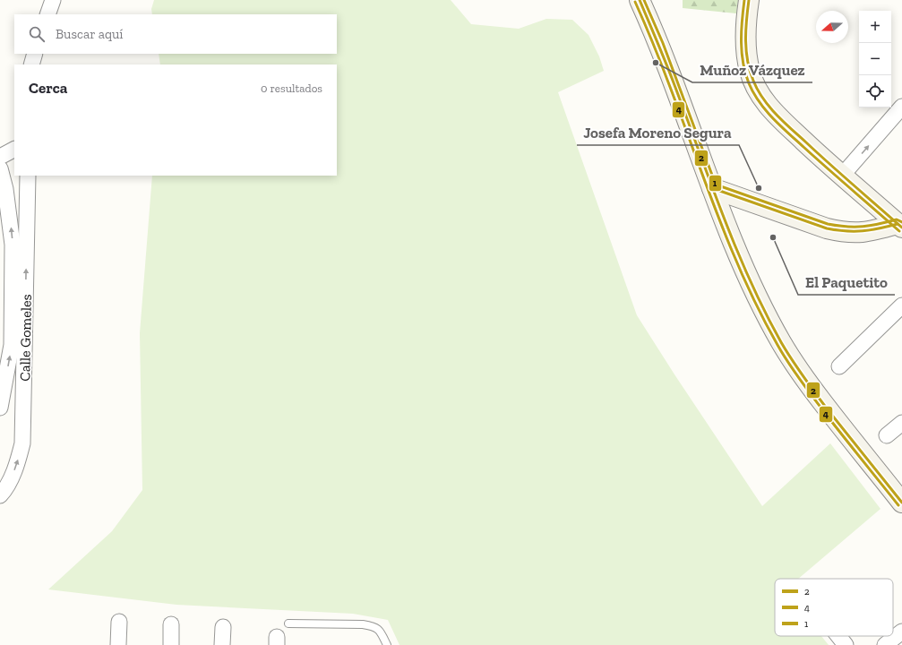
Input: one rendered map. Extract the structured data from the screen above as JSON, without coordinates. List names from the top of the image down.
{
  "streets": {
    "street": ["Calle Gomeles"]
  },
  "one_way": ["Calle Gomeles"],
  "places": ["Muñoz Vázquez", "Josefa Moreno Segura", "El Paquetito"],
  "lines": ["transit line 2", "transit line 4", "transit line 1"],
  "legend": ["2", "4", "1"],
  "north": "left",
  "page": {
    "map_buttons": ["+", "−"],
    "search": "Buscar aquí",
    "heading": ["Cerca", "0 resultados"]
  }
}
